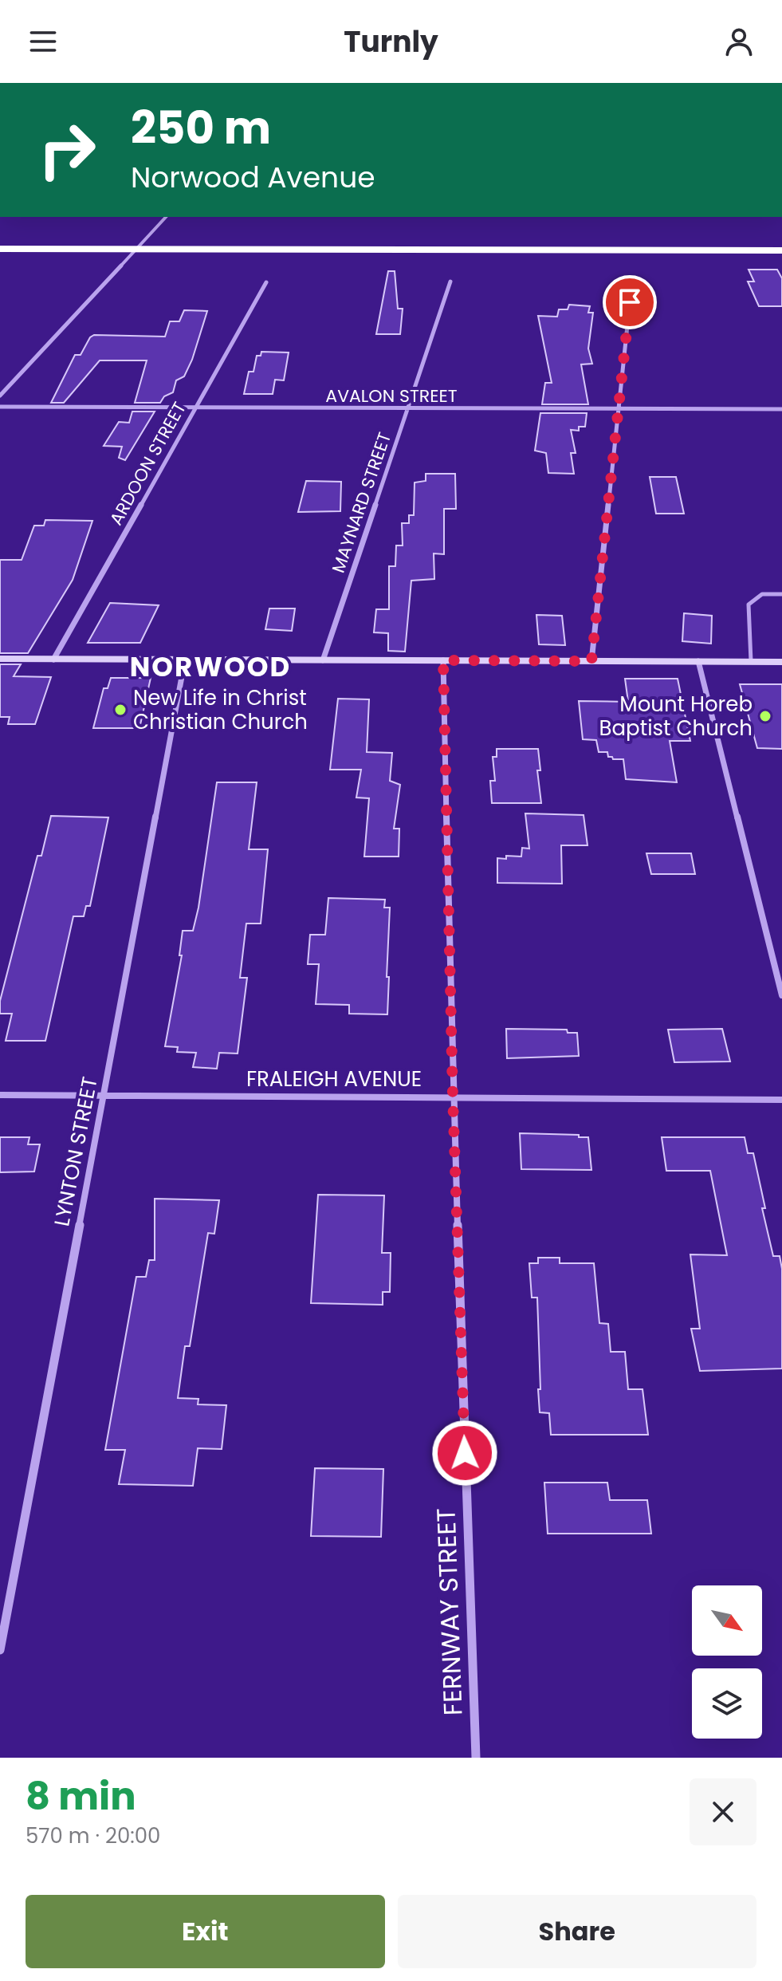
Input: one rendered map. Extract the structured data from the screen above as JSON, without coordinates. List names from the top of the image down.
{
  "streets": {
    "street": [
      "AVALON STREET",
      "ARDOON STREET",
      "MAYNARD STREET",
      "FRALEIGH AVENUE",
      "LYNTON STREET",
      "FERNWAY STREET"
    ]
  },
  "crossings": [
    ["AVALON STREET", "ARDOON STREET"],
    ["AVALON STREET", "MAYNARD STREET"],
    ["FRALEIGH AVENUE", "LYNTON STREET"],
    ["FRALEIGH AVENUE", "FERNWAY STREET"]
  ],
  "districts": ["NORWOOD"],
  "places": ["New Life in Christ Christian Church", "Mount Horeb Baptist Church"],
  "north": "bottom right",
  "page": {
    "header": "Turnly",
    "turn": ["250 m", "Norwood Avenue"],
    "heading": ["8 min", "570 m · 20:00"],
    "buttons": ["Exit", "Share"]
  }
}
